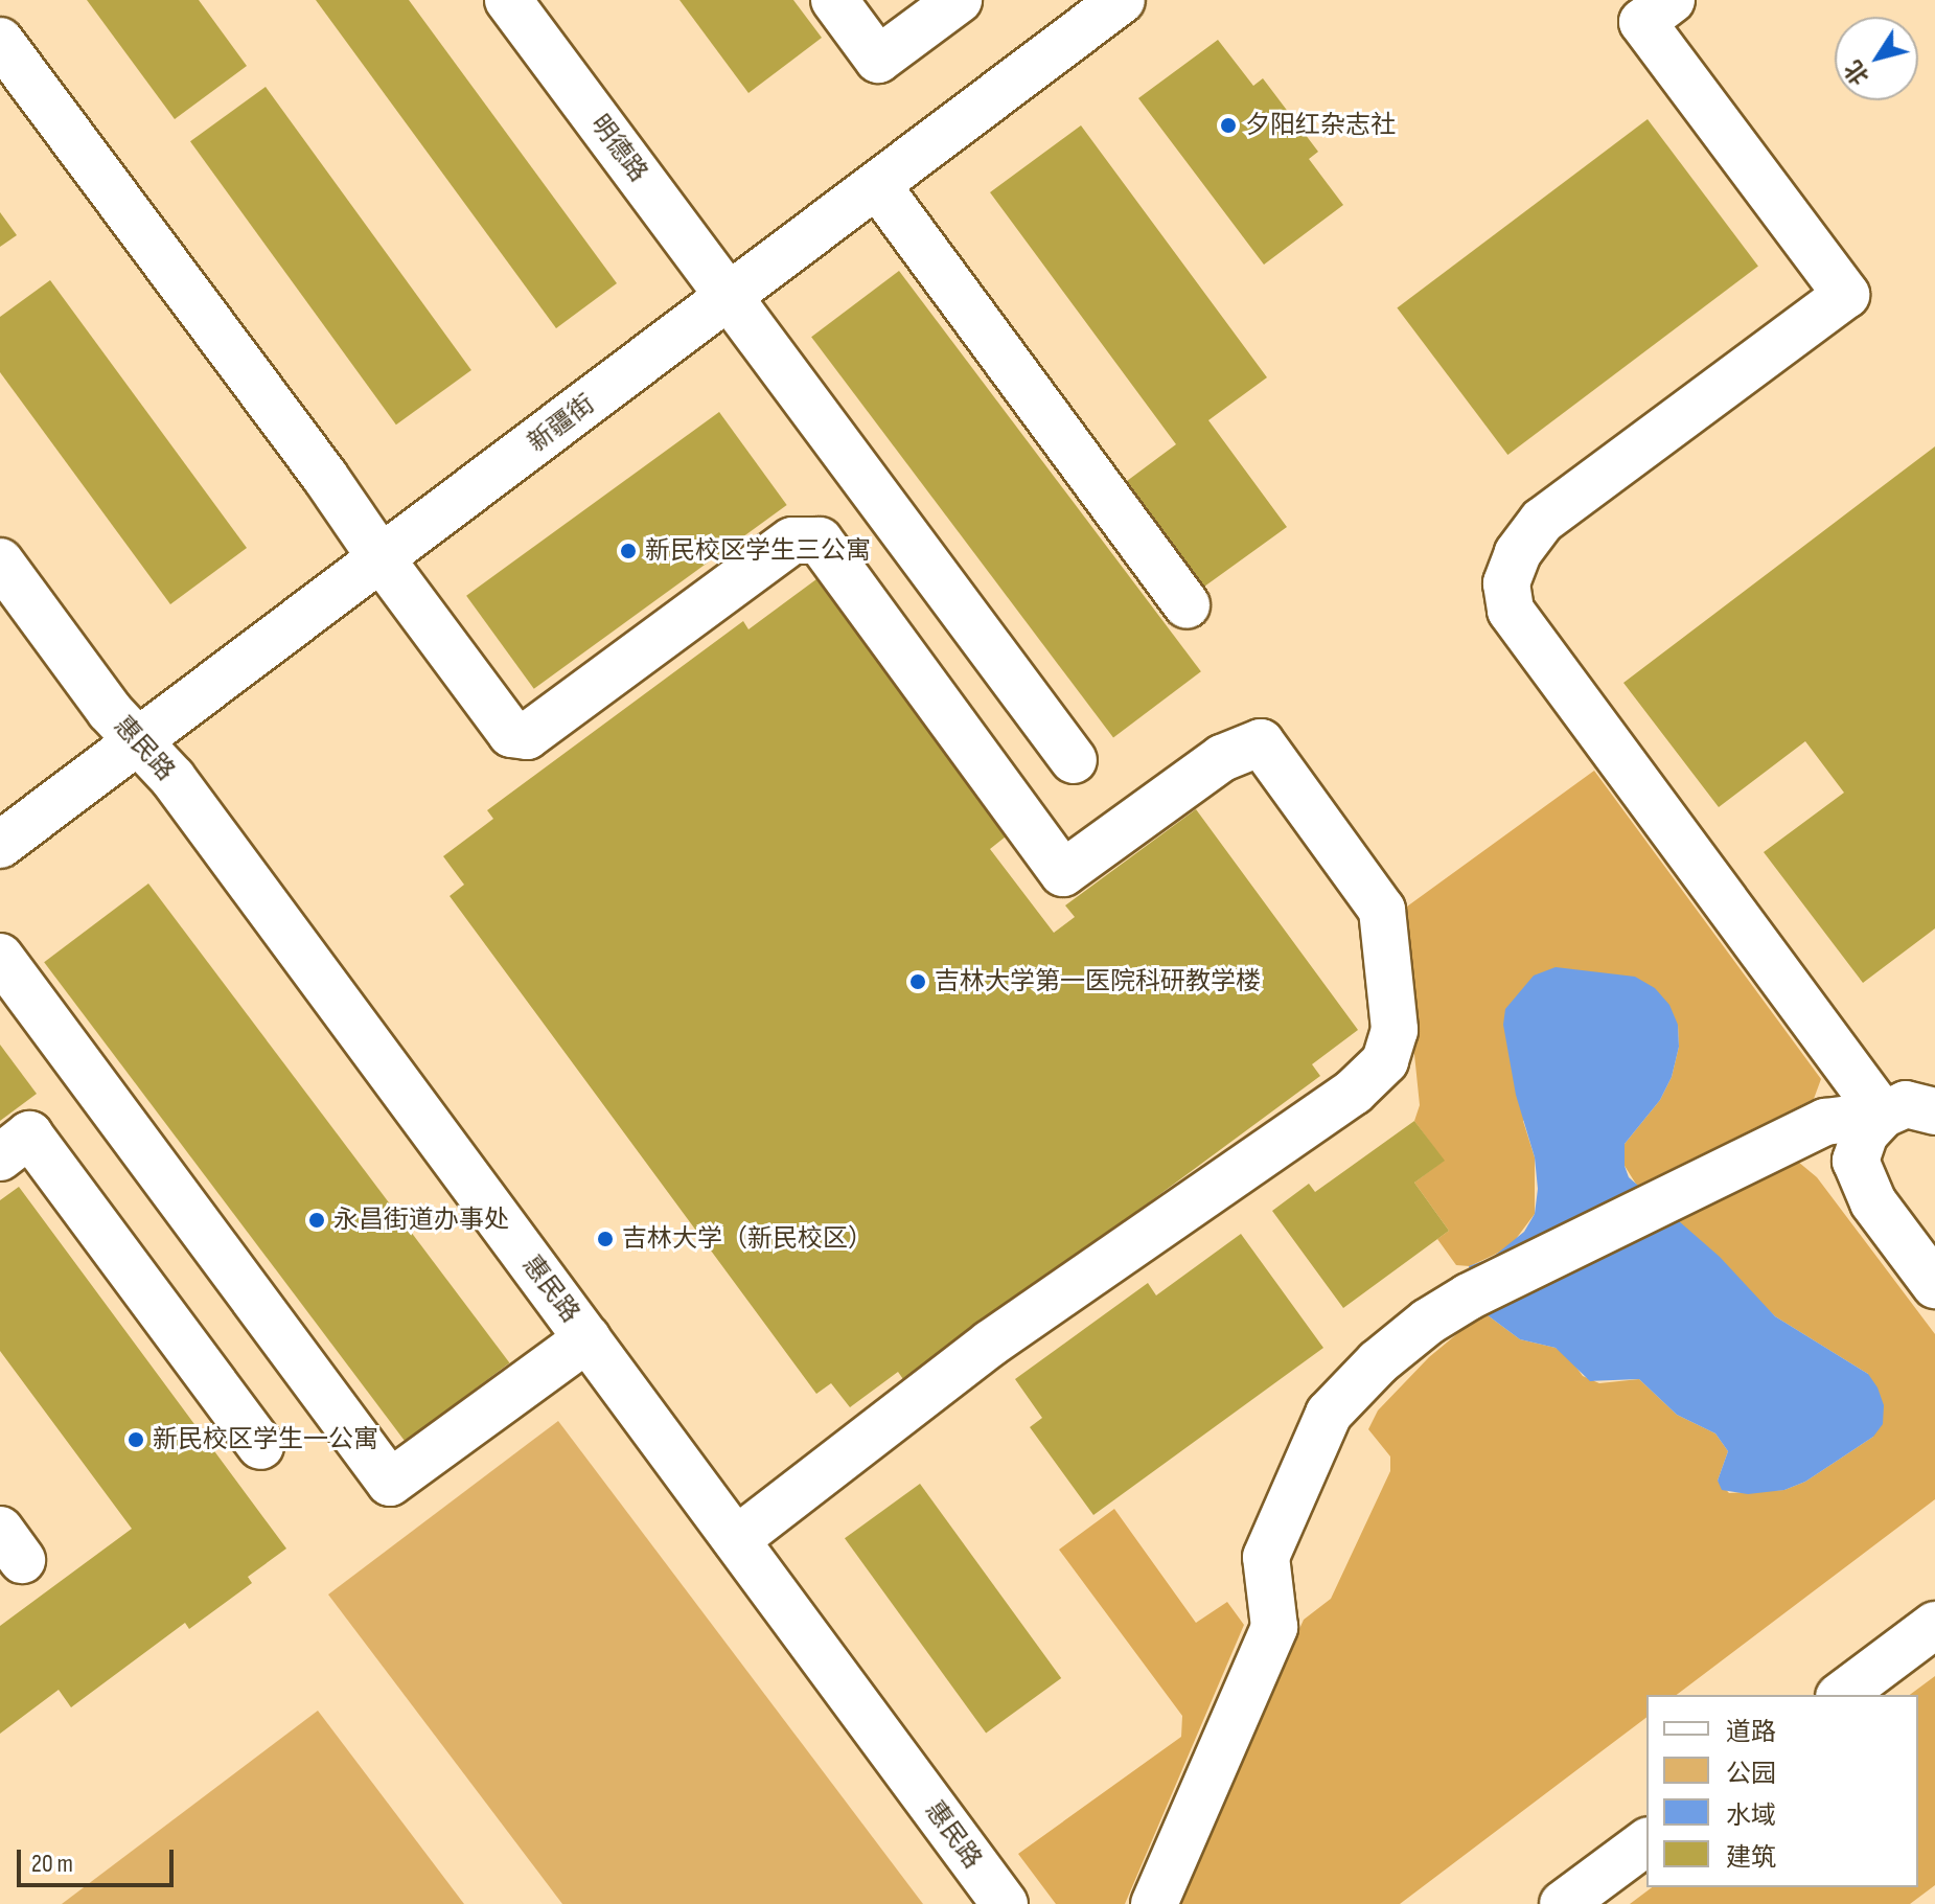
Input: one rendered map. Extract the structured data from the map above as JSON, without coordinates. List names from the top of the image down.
{
  "streets": {
    "street": ["明德路", "新疆街", "惠民路"]
  },
  "crossings": [
    ["明德路", "新疆街"],
    ["新疆街", "惠民路"]
  ],
  "places": [
    "夕阳红杂志社",
    "新民校区学生三公寓",
    "吉林大学第一医院科研教学楼",
    "永昌街道办事处",
    "吉林大学（新民校区）",
    "新民校区学生一公寓"
  ],
  "legend": [
    "道路",
    "公园",
    "水域",
    "建筑"
  ],
  "scale_bar": "20 m",
  "north": "bottom left"
}
